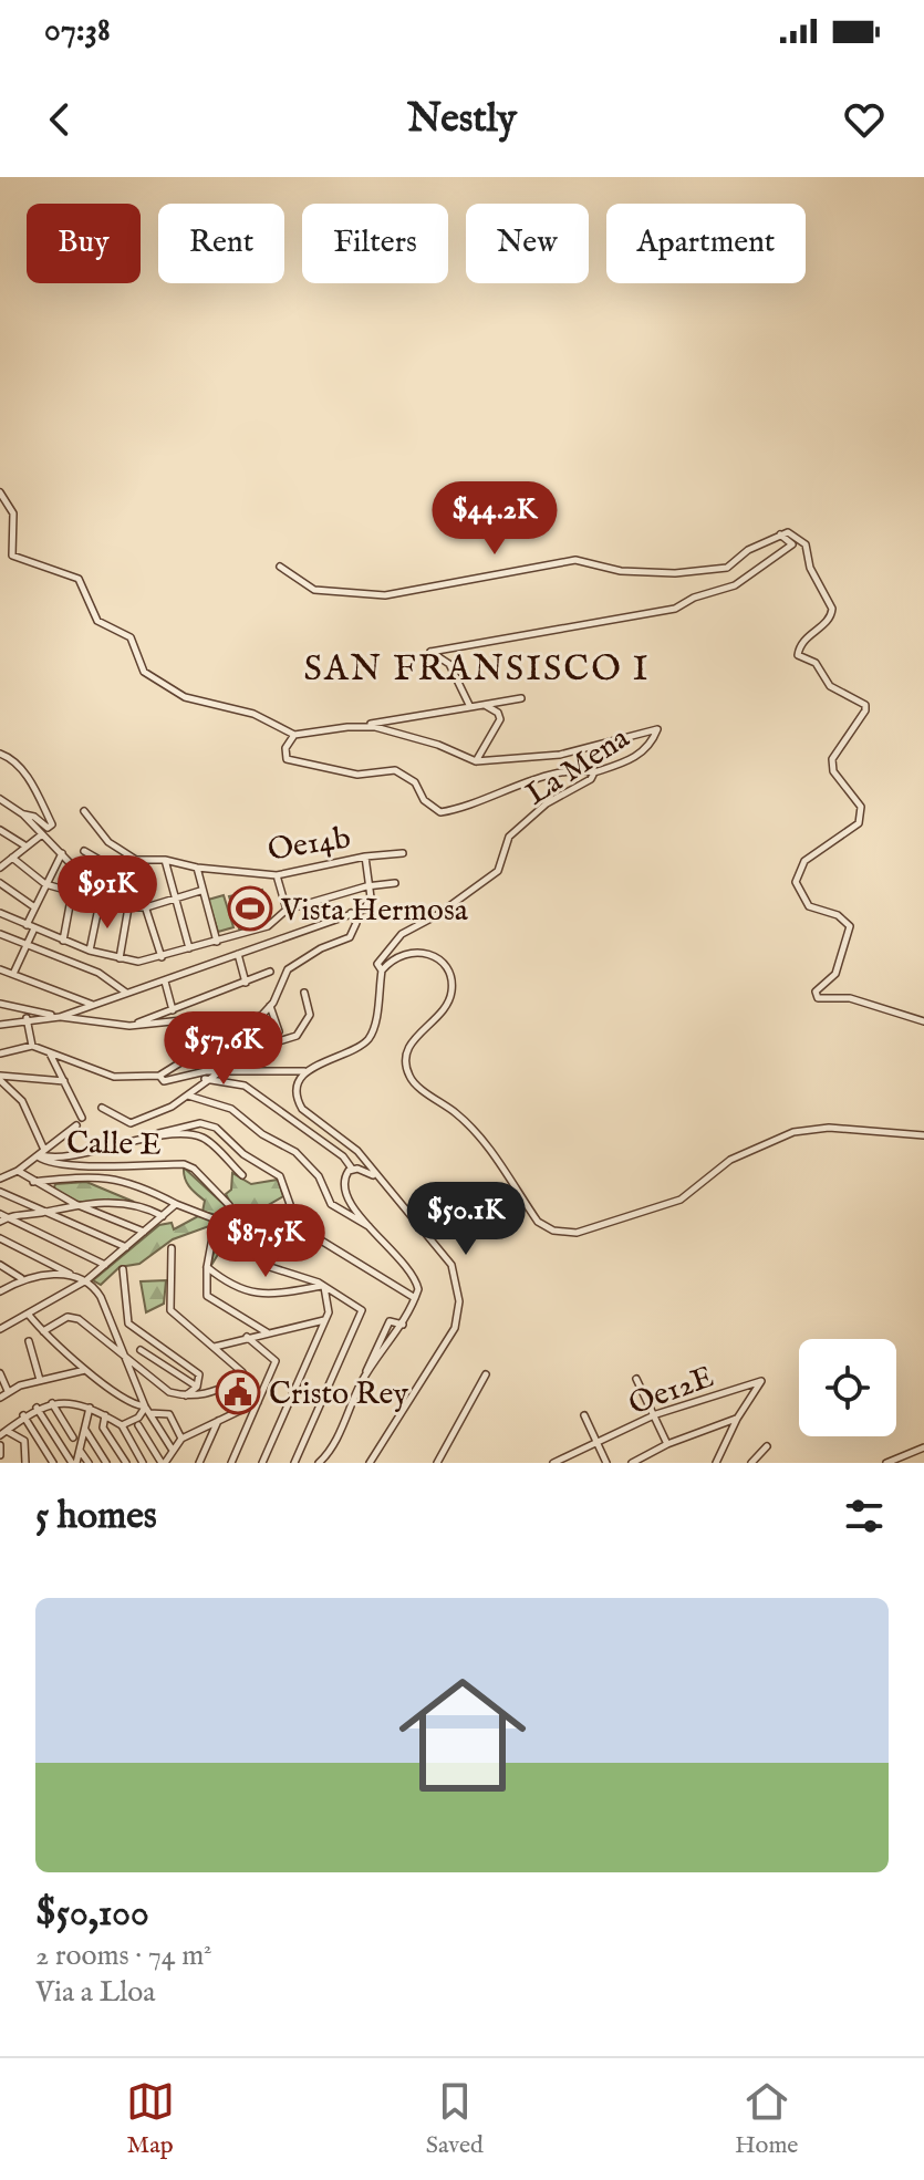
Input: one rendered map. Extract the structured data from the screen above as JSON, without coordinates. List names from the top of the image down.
{
  "streets": {
    "street": [
      "La Mena",
      "Oe14b",
      "Calle E",
      "Oe12E"
    ]
  },
  "districts": ["SAN FRANSISCO I"],
  "places": {
    "sports": ["Vista Hermosa"],
    "public building": ["Cristo Rey"]
  },
  "page": {
    "status": "07:38",
    "header": "Nestly",
    "chip": [
      "Buy",
      "Rent",
      "Filters",
      "New",
      "Apartment"
    ],
    "price": [
      "$44.2K",
      "$91K",
      "$57.6K",
      "$50.1K",
      "$87.5K"
    ],
    "heading": "5 homes",
    "list": [
      {
        "name": "$50,100",
        "note": "2 rooms · 74 m² · Via a Lloa"
      }
    ],
    "tabs": ["Map", "Saved", "Home"]
  }
}
